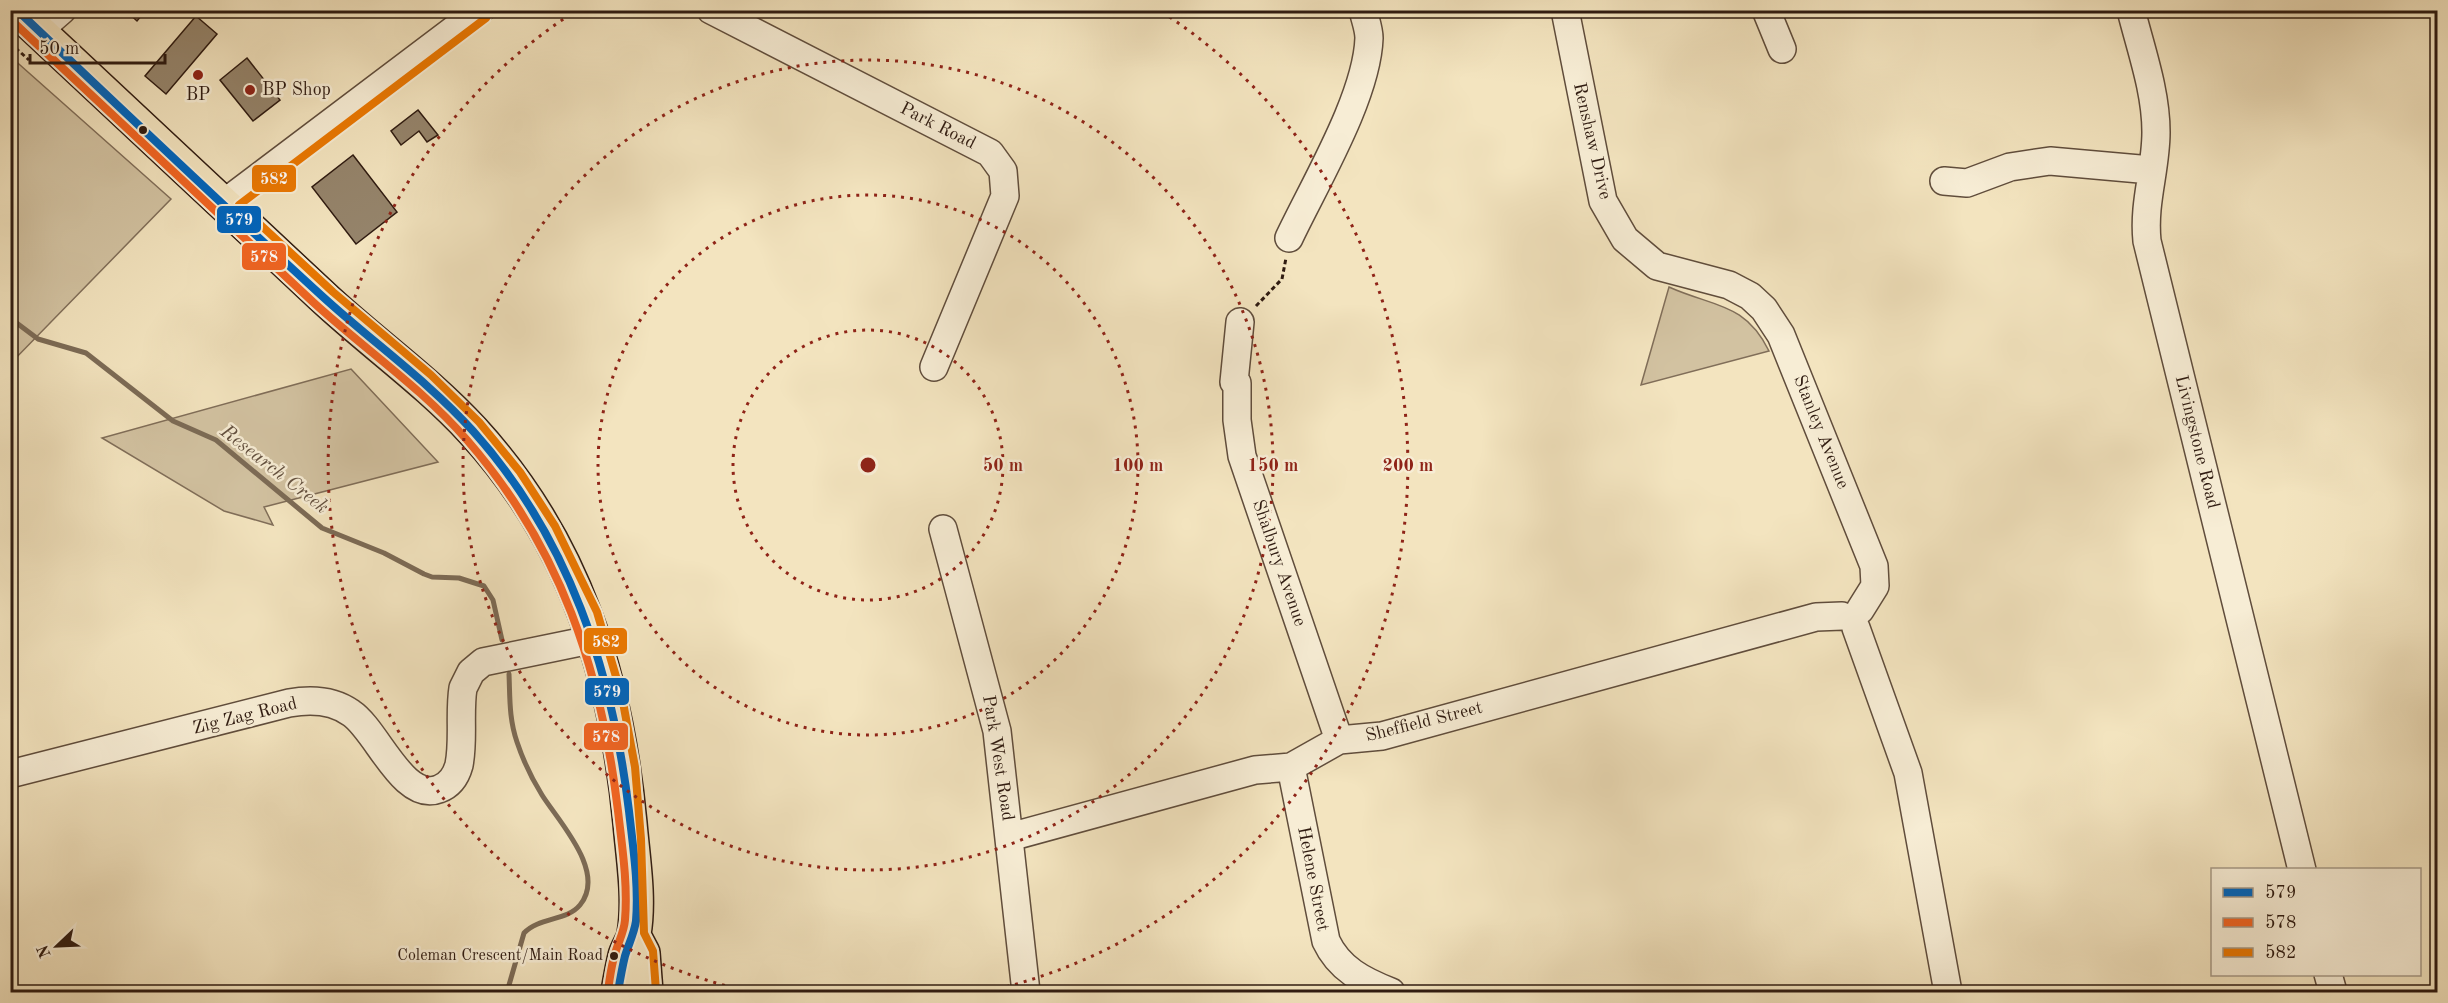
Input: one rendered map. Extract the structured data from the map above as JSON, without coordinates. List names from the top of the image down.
{
  "streets": {
    "street": [
      "Park Road",
      "Renshaw Drive",
      "Stanley Avenue",
      "Livingstone Road",
      "Shalbury Avenue",
      "Zig Zag Road",
      "Sheffield Street",
      "Park West Road",
      "Helene Street"
    ]
  },
  "crossings": [
    ["Renshaw Drive", "Stanley Avenue"],
    ["Stanley Avenue", "Sheffield Street"],
    ["Shalbury Avenue", "Sheffield Street"],
    ["Sheffield Street", "Park West Road"],
    ["Sheffield Street", "Helene Street"]
  ],
  "water": ["Research Creek"],
  "places": ["BP", "BP Shop", "Coleman Crescent/Main Road"],
  "lines": ["transit line 579", "transit line 582", "transit line 578"],
  "legend": ["579", "578", "582"],
  "scale_bar": "50 m",
  "north": "bottom left",
  "rings": [
    "50 m",
    "100 m",
    "150 m",
    "200 m"
  ]
}
